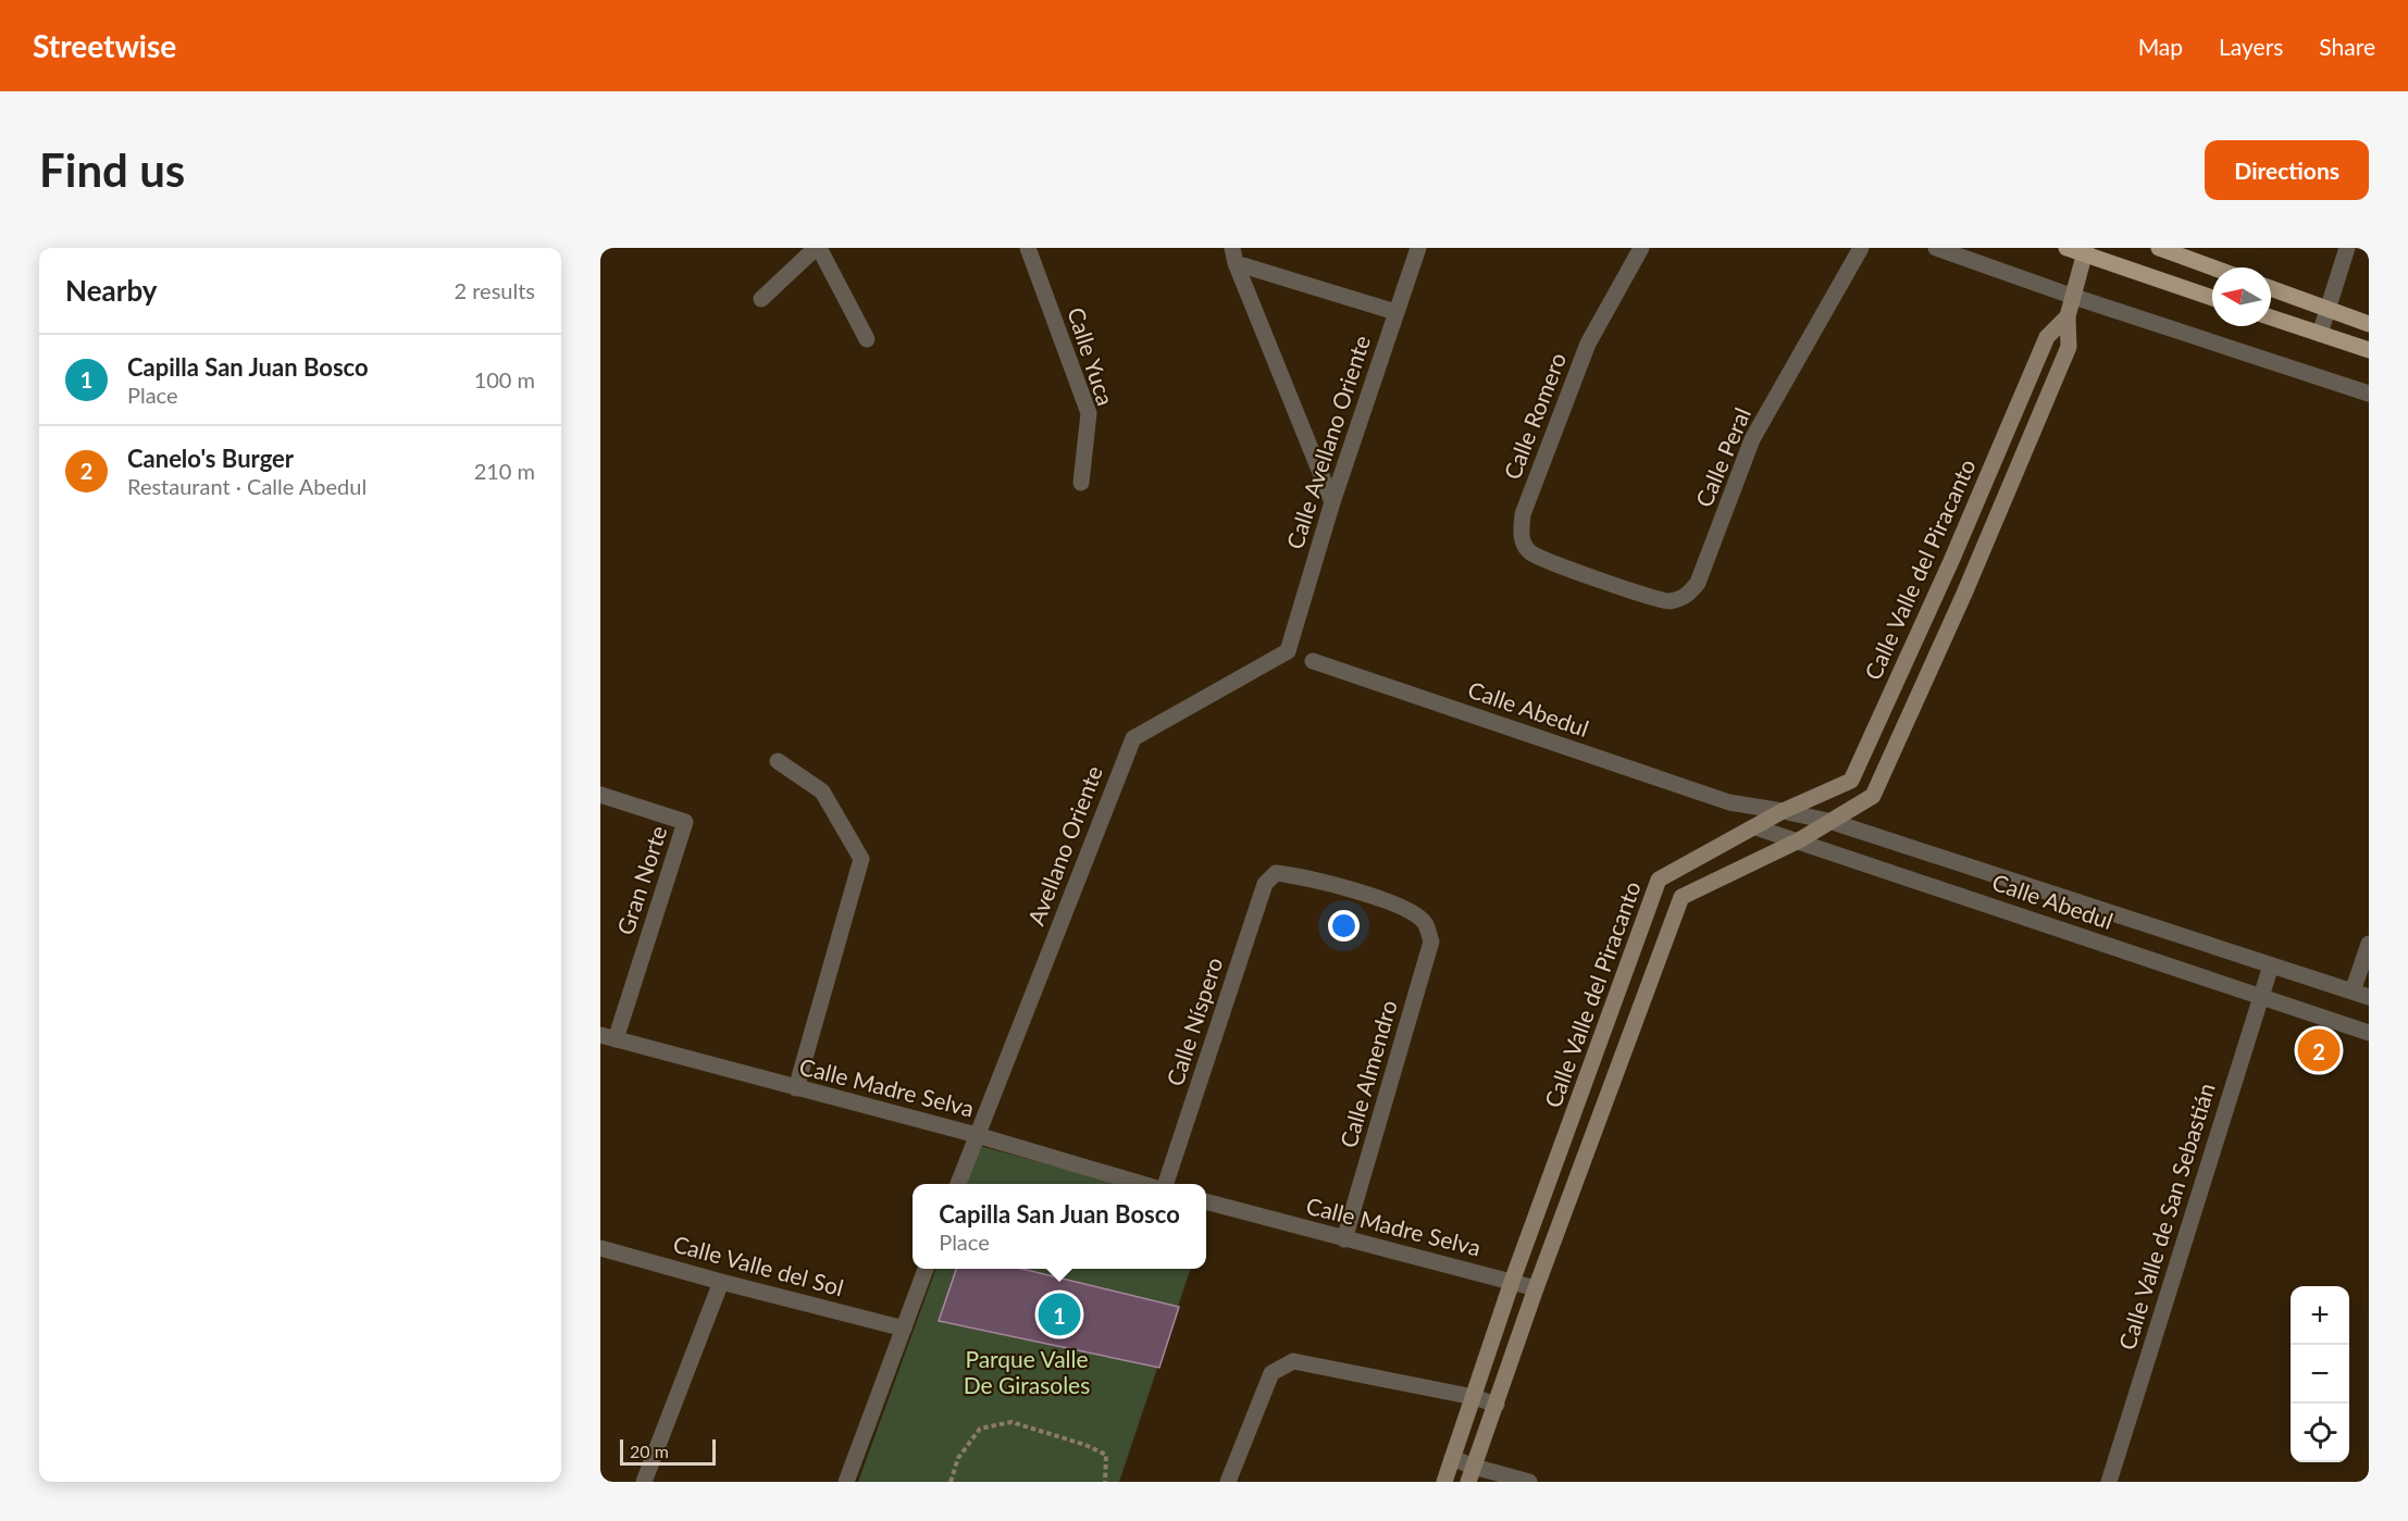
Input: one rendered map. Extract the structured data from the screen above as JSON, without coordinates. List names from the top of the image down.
{
  "streets": {
    "main road": ["Calle Valle del Piracanto"],
    "street": [
      "Calle Yuca",
      "Calle Romero",
      "Calle Avellano Oriente",
      "Calle Peral",
      "Calle Abedul",
      "Avellano Oriente",
      "Gran Norte",
      "Calle Níspero",
      "Calle Almendro",
      "Calle Madre Selva",
      "Calle Valle de San Sebastián",
      "Calle Valle del Sol"
    ]
  },
  "crossings": [
    ["Calle Romero", "Calle Peral"],
    ["Calle Avellano Oriente", "Avellano Oriente"],
    ["Calle Valle del Piracanto", "Calle Abedul"],
    ["Calle Valle del Piracanto", "Calle Madre Selva"],
    ["Calle Abedul", "Calle Valle de San Sebastián"],
    ["Avellano Oriente", "Calle Madre Selva"],
    ["Gran Norte", "Calle Madre Selva"],
    ["Calle Níspero", "Calle Almendro"],
    ["Calle Almendro", "Calle Madre Selva"]
  ],
  "parks": ["Parque Valle De Girasoles"],
  "scale_bar": "20 m",
  "north": "left",
  "page": {
    "header": "Streetwise",
    "nav": ["Map", "Layers", "Share"],
    "buttons": "Directions",
    "title": "Find us",
    "heading": ["Nearby", "2 results"],
    "list": [
      {
        "mark": "1",
        "name": "Capilla San Juan Bosco",
        "note": "Place",
        "value": "100 m"
      },
      {
        "mark": "2",
        "name": "Canelo's Burger",
        "note": "Restaurant · Calle Abedul",
        "value": "210 m"
      }
    ],
    "pins": ["2", "1"],
    "popup": ["Capilla San Juan Bosco", "Place"],
    "map_buttons": ["+", "−"],
    "scale": "20 m"
  }
}
